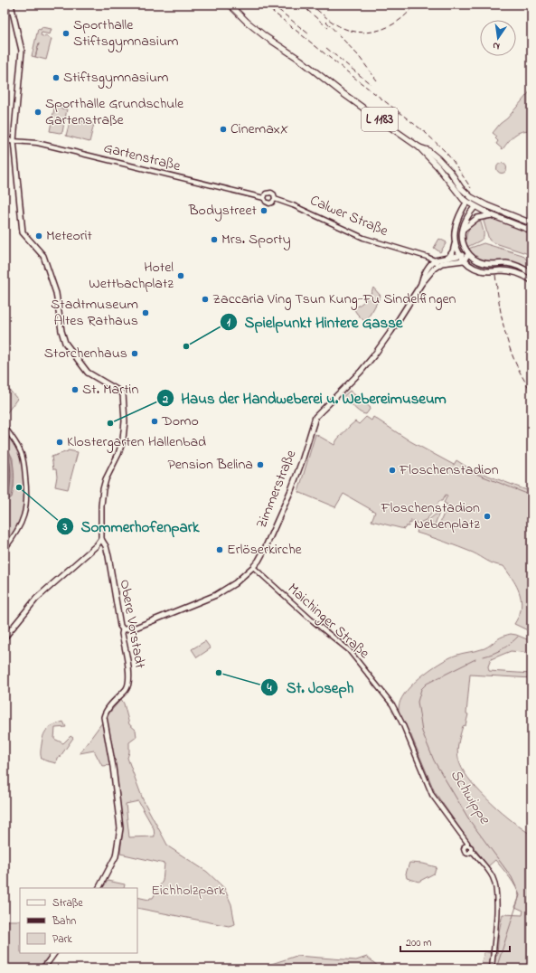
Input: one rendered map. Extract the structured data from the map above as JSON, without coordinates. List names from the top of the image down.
{
  "streets": {
    "main road": ["L 1183", "Zimmerstraße", "Obere Vorstadt"],
    "street": ["Gartenstraße", "Calwer Straße", "Maichinger Straße"]
  },
  "crossings": [
    ["Gartenstraße", "Calwer Straße"],
    ["Gartenstraße", "Obere Vorstadt"],
    ["Calwer Straße", "Zimmerstraße"],
    ["Zimmerstraße", "Maichinger Straße"],
    ["Zimmerstraße", "Obere Vorstadt"]
  ],
  "water": ["Schwippe"],
  "parks": ["Eichholzpark"],
  "places": [
    "Sporthalle Stiftsgymnasium",
    "Stiftsgymnasium",
    "Sporthalle Grundschule Gartenstraße",
    "CinemaxX",
    "Bodystreet",
    "Meteorit",
    "Mrs. Sporty",
    "Hotel Wettbachplatz",
    "Zaccaria Ving Tsun Kung-Fu Sindelfingen",
    "Stadtmuseum Altes Rathaus",
    "Spielpunkt Hintere Gasse",
    "Storchenhaus",
    "St. Martin",
    "Domo",
    "Haus der Handweberei u. Webereimuseum",
    "Klostergarten Hallenbad",
    "Pension Belina",
    "Floschenstadion",
    "Sommerhofenpark",
    "Floschenstadion Nebenplatz",
    "Erlöserkirche",
    "St. Joseph"
  ],
  "legend": ["Straße", "Bahn", "Park"],
  "scale_bar": "200 m",
  "north": "bottom"
}
